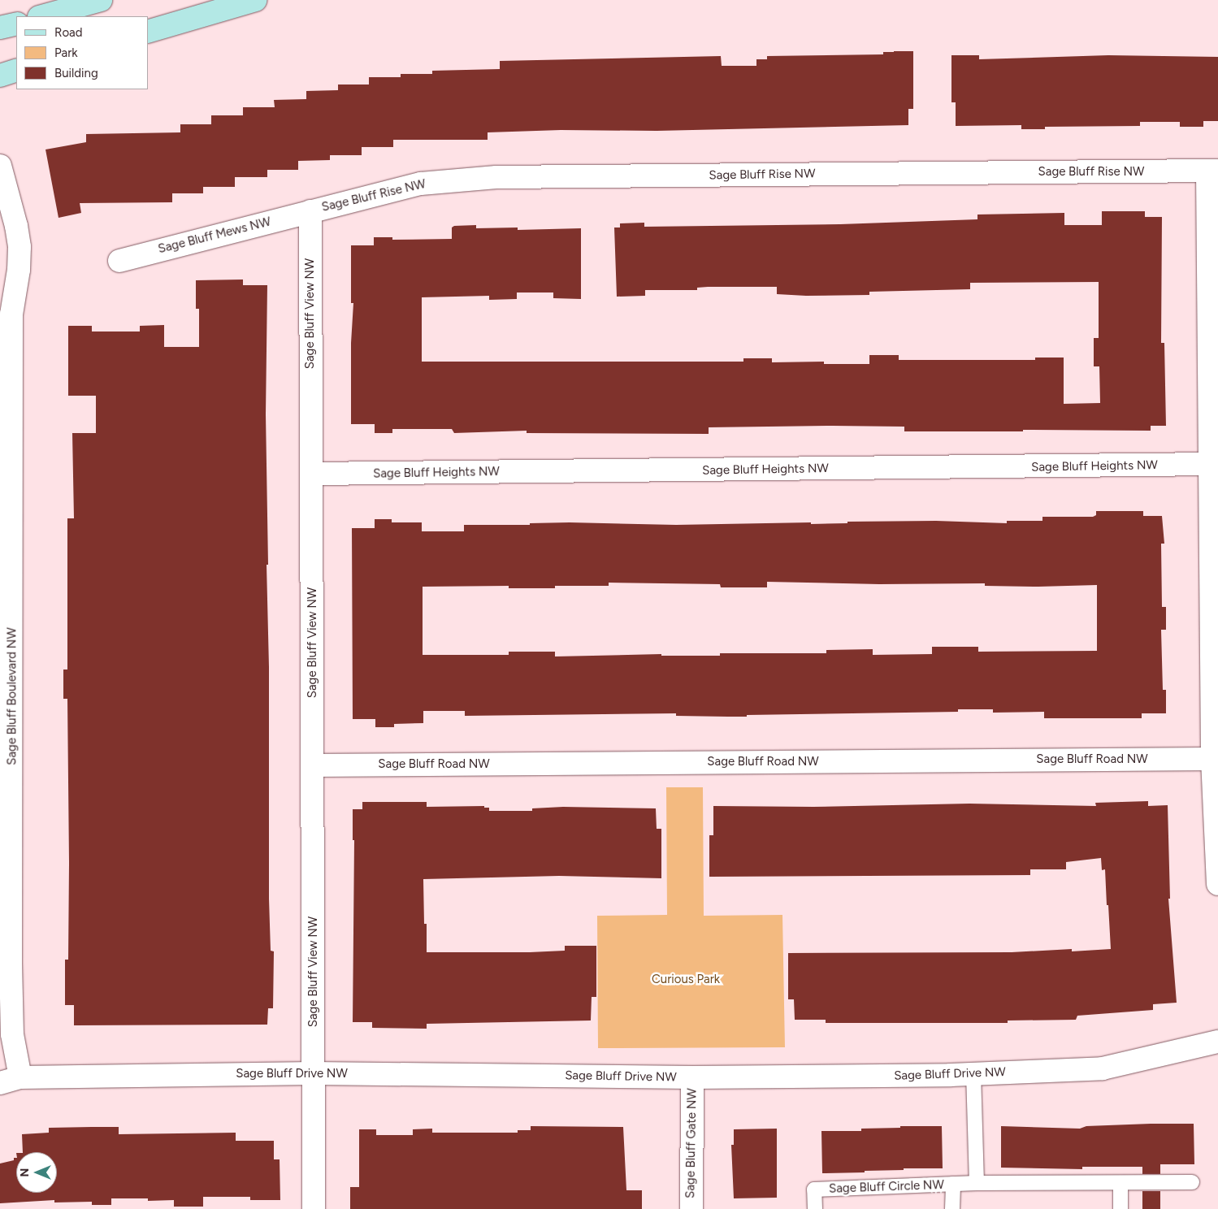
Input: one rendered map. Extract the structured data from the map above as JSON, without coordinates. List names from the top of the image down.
{
  "streets": {
    "street": [
      "Sage Bluff Rise NW",
      "Sage Bluff Mews NW",
      "Sage Bluff View NW",
      "Sage Bluff Heights NW",
      "Sage Bluff Boulevard NW",
      "Sage Bluff Road NW",
      "Sage Bluff Drive NW",
      "Sage Bluff Gate NW"
    ],
    "lane": ["Sage Bluff Circle NW"]
  },
  "crossings": [
    ["Sage Bluff Rise NW", "Sage Bluff Mews NW"],
    ["Sage Bluff Rise NW", "Sage Bluff View NW"],
    ["Sage Bluff Mews NW", "Sage Bluff View NW"],
    ["Sage Bluff View NW", "Sage Bluff Heights NW"],
    ["Sage Bluff View NW", "Sage Bluff Road NW"],
    ["Sage Bluff View NW", "Sage Bluff Drive NW"],
    ["Sage Bluff Boulevard NW", "Sage Bluff Drive NW"],
    ["Sage Bluff Drive NW", "Sage Bluff Gate NW"]
  ],
  "parks": ["Curious Park"],
  "legend": ["Road", "Park", "Building"],
  "north": "left"
}
